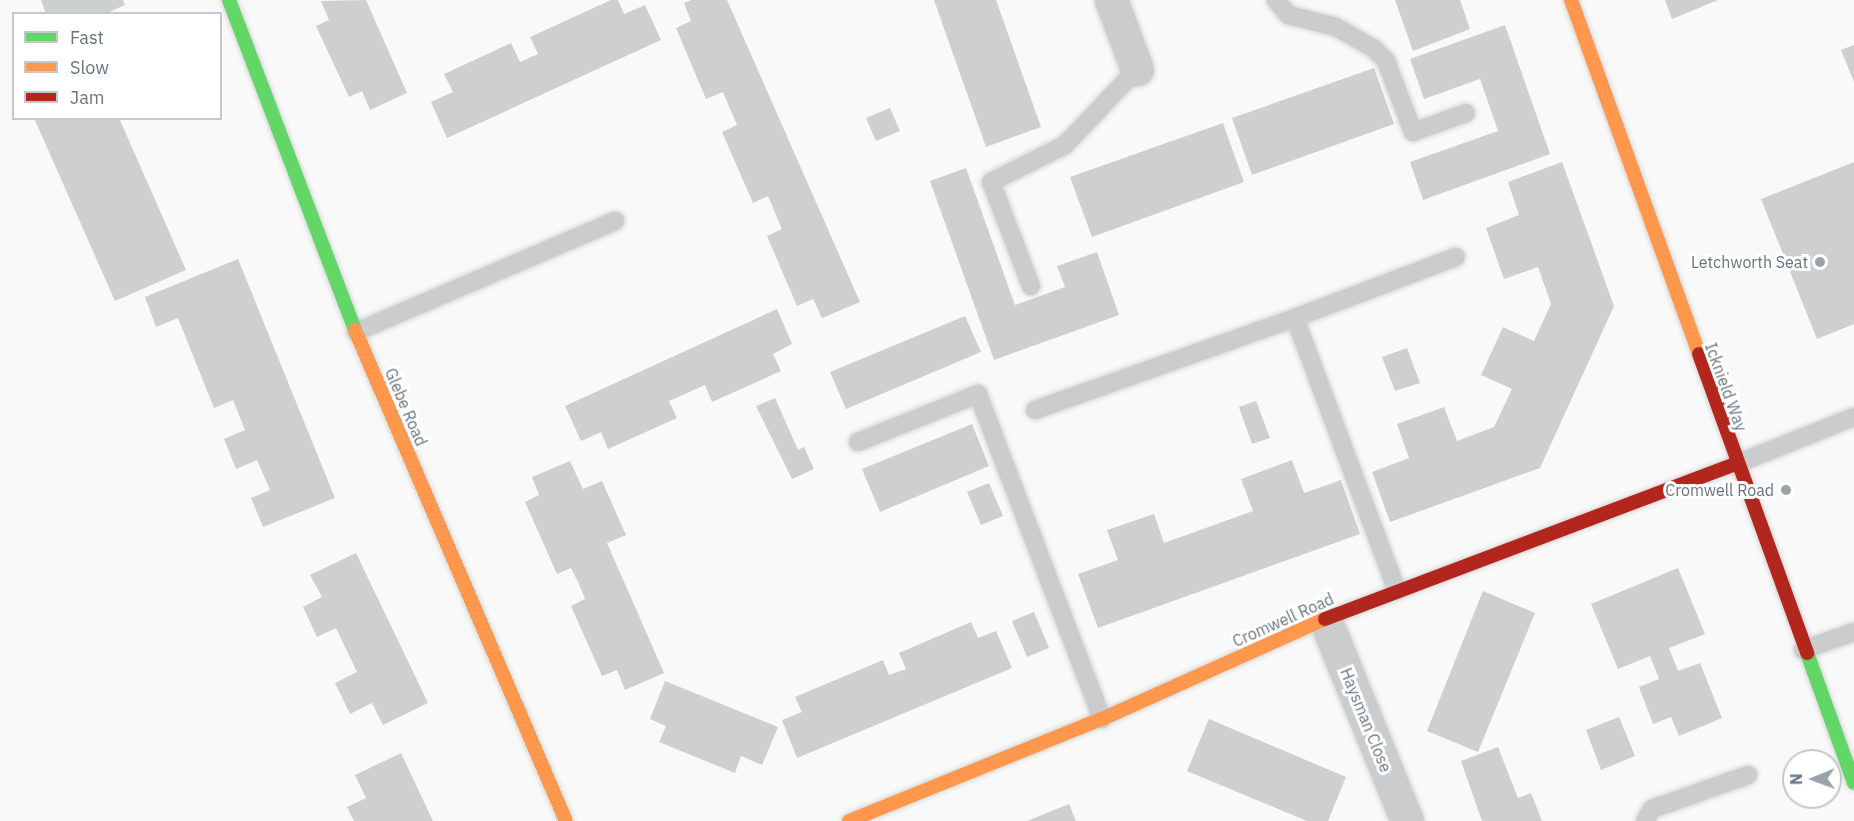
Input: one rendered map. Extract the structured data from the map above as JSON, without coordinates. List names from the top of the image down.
{
  "streets": {
    "street": [
      "Icknield Way",
      "Glebe Road",
      "Cromwell Road",
      "Haysman Close"
    ]
  },
  "crossings": [
    ["Icknield Way", "Cromwell Road"],
    ["Cromwell Road", "Haysman Close"]
  ],
  "places": ["Letchworth Seat", "Cromwell Road"],
  "legend": ["Fast", "Slow", "Jam"],
  "north": "left"
}
